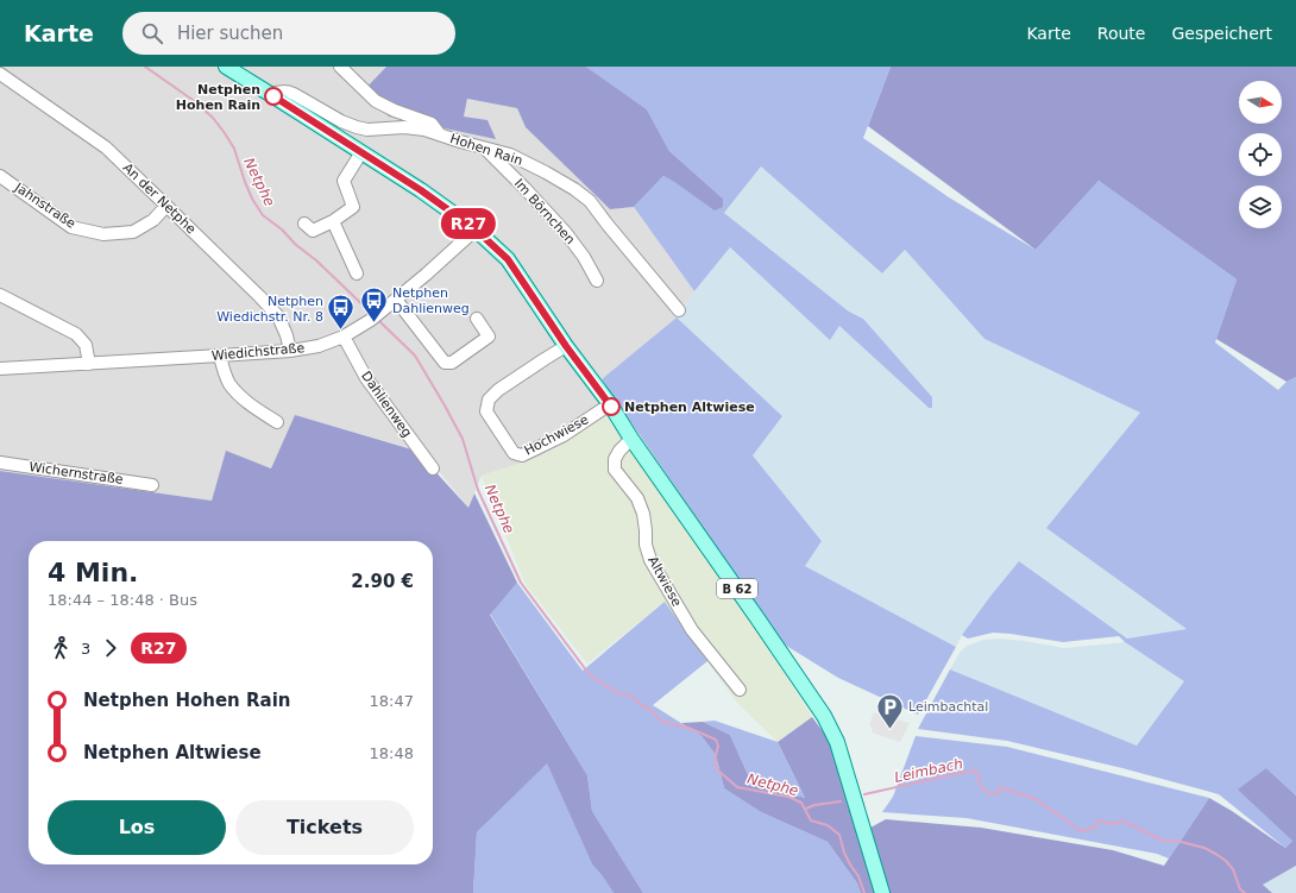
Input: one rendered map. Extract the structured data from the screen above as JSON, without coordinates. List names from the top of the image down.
{
  "streets": {
    "main road": ["B 62"],
    "street": [
      "Hohen Rain",
      "An der Netphe",
      "Jahnstraße",
      "Im Börnchen",
      "Wiedichstraße",
      "Dahlienweg",
      "Hochwiese",
      "Wichernstraße",
      "Altwiese"
    ]
  },
  "crossings": [
    ["Hohen Rain", "Im Börnchen"],
    ["Hohen Rain", "B 62"],
    ["An der Netphe", "Jahnstraße"],
    ["An der Netphe", "Wiedichstraße"],
    ["Wiedichstraße", "Dahlienweg"],
    ["Wiedichstraße", "B 62"],
    ["Hochwiese", "B 62"],
    ["Altwiese", "B 62"]
  ],
  "water": ["Netphe", "Leimbach"],
  "places": {
    "other": ["Netphen Hohen Rain", "Netphen Altwiese"],
    "bus stop": ["Netphen Dahlienweg", "Netphen Wiedichstr. Nr. 8"],
    "parking": ["Leimbachtal"]
  },
  "lines": ["bus line R27"],
  "north": "right",
  "page": {
    "header": "Karte",
    "search": "Hier suchen",
    "nav": ["Karte", "Route", "Gespeichert"],
    "on_map": "R27",
    "heading": ["4 Min.", "18:44 – 18:48 · Bus", "2.90 €"],
    "legs": ["3", "R27"],
    "list": [
      {
        "name": "Netphen Hohen Rain",
        "value": "18:47"
      },
      {
        "name": "Netphen Altwiese",
        "value": "18:48"
      }
    ],
    "buttons": ["Los", "Tickets"]
  }
}
